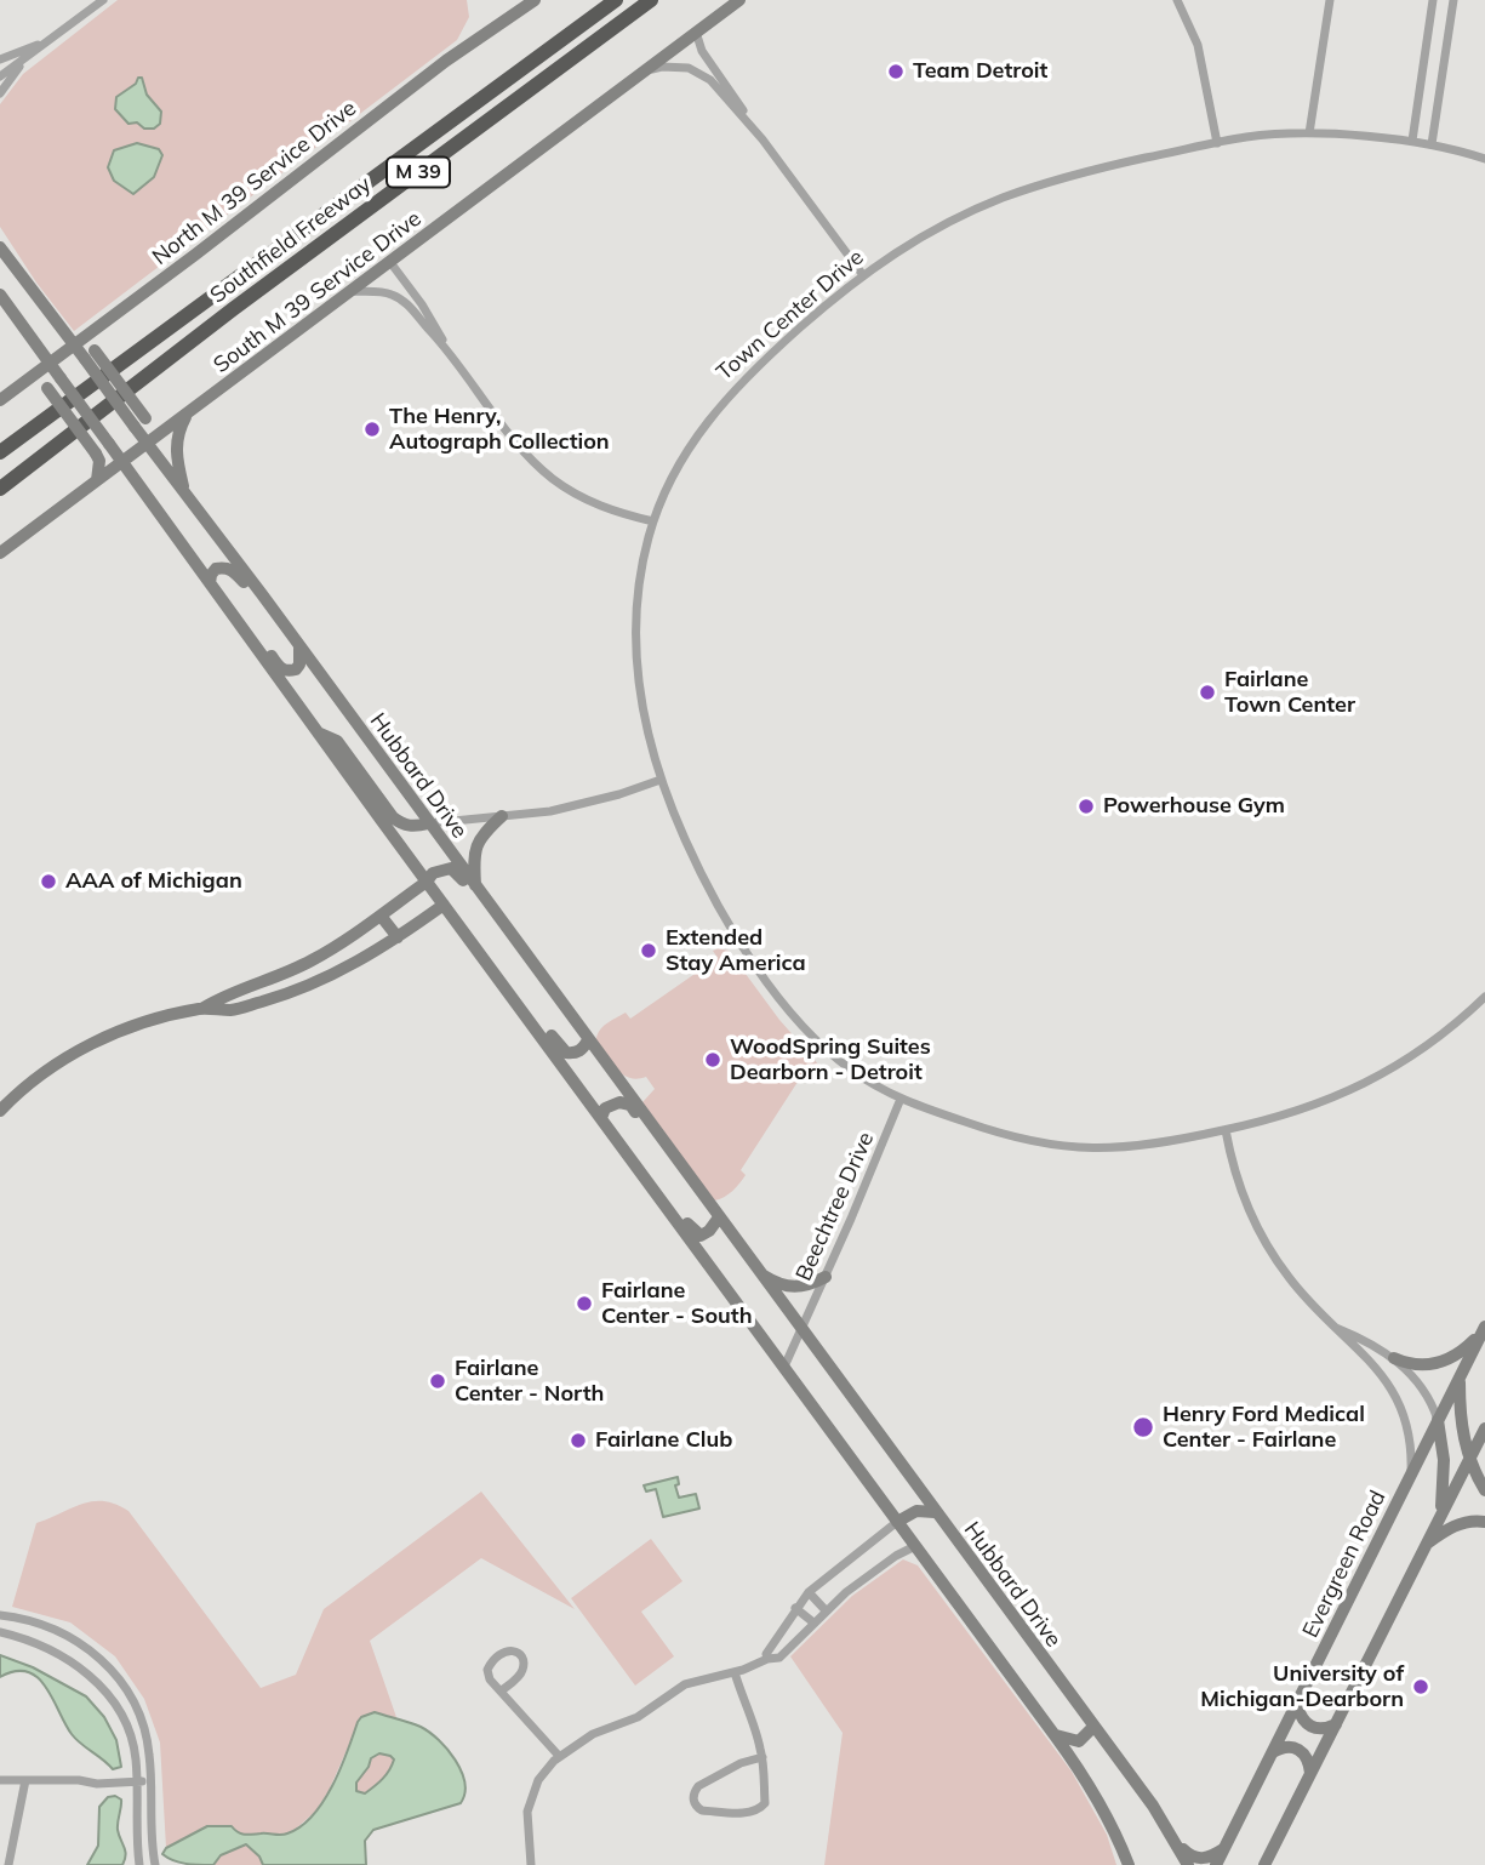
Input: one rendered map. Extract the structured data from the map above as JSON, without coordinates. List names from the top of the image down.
{
  "streets": {
    "highway": ["M 39", "Southfield Freeway"],
    "street": [
      "North M 39 Service Drive",
      "South M 39 Service Drive",
      "Town Center Drive",
      "Hubbard Drive",
      "Beechtree Drive",
      "Evergreen Road"
    ]
  },
  "crossings": [
    ["North M 39 Service Drive", "Hubbard Drive"],
    ["South M 39 Service Drive", "Hubbard Drive"],
    ["Town Center Drive", "Beechtree Drive"],
    ["Hubbard Drive", "Beechtree Drive"]
  ],
  "places": [
    "Team Detroit",
    "The Henry, Autograph Collection",
    "Fairlane Town Center",
    "Powerhouse Gym",
    "AAA of Michigan",
    "Extended Stay America",
    "WoodSpring Suites Dearborn - Detroit",
    "Fairlane Center - South",
    "Fairlane Center - North",
    "Henry Ford Medical Center - Fairlane",
    "Fairlane Club",
    "University of Michigan-Dearborn"
  ]
}
